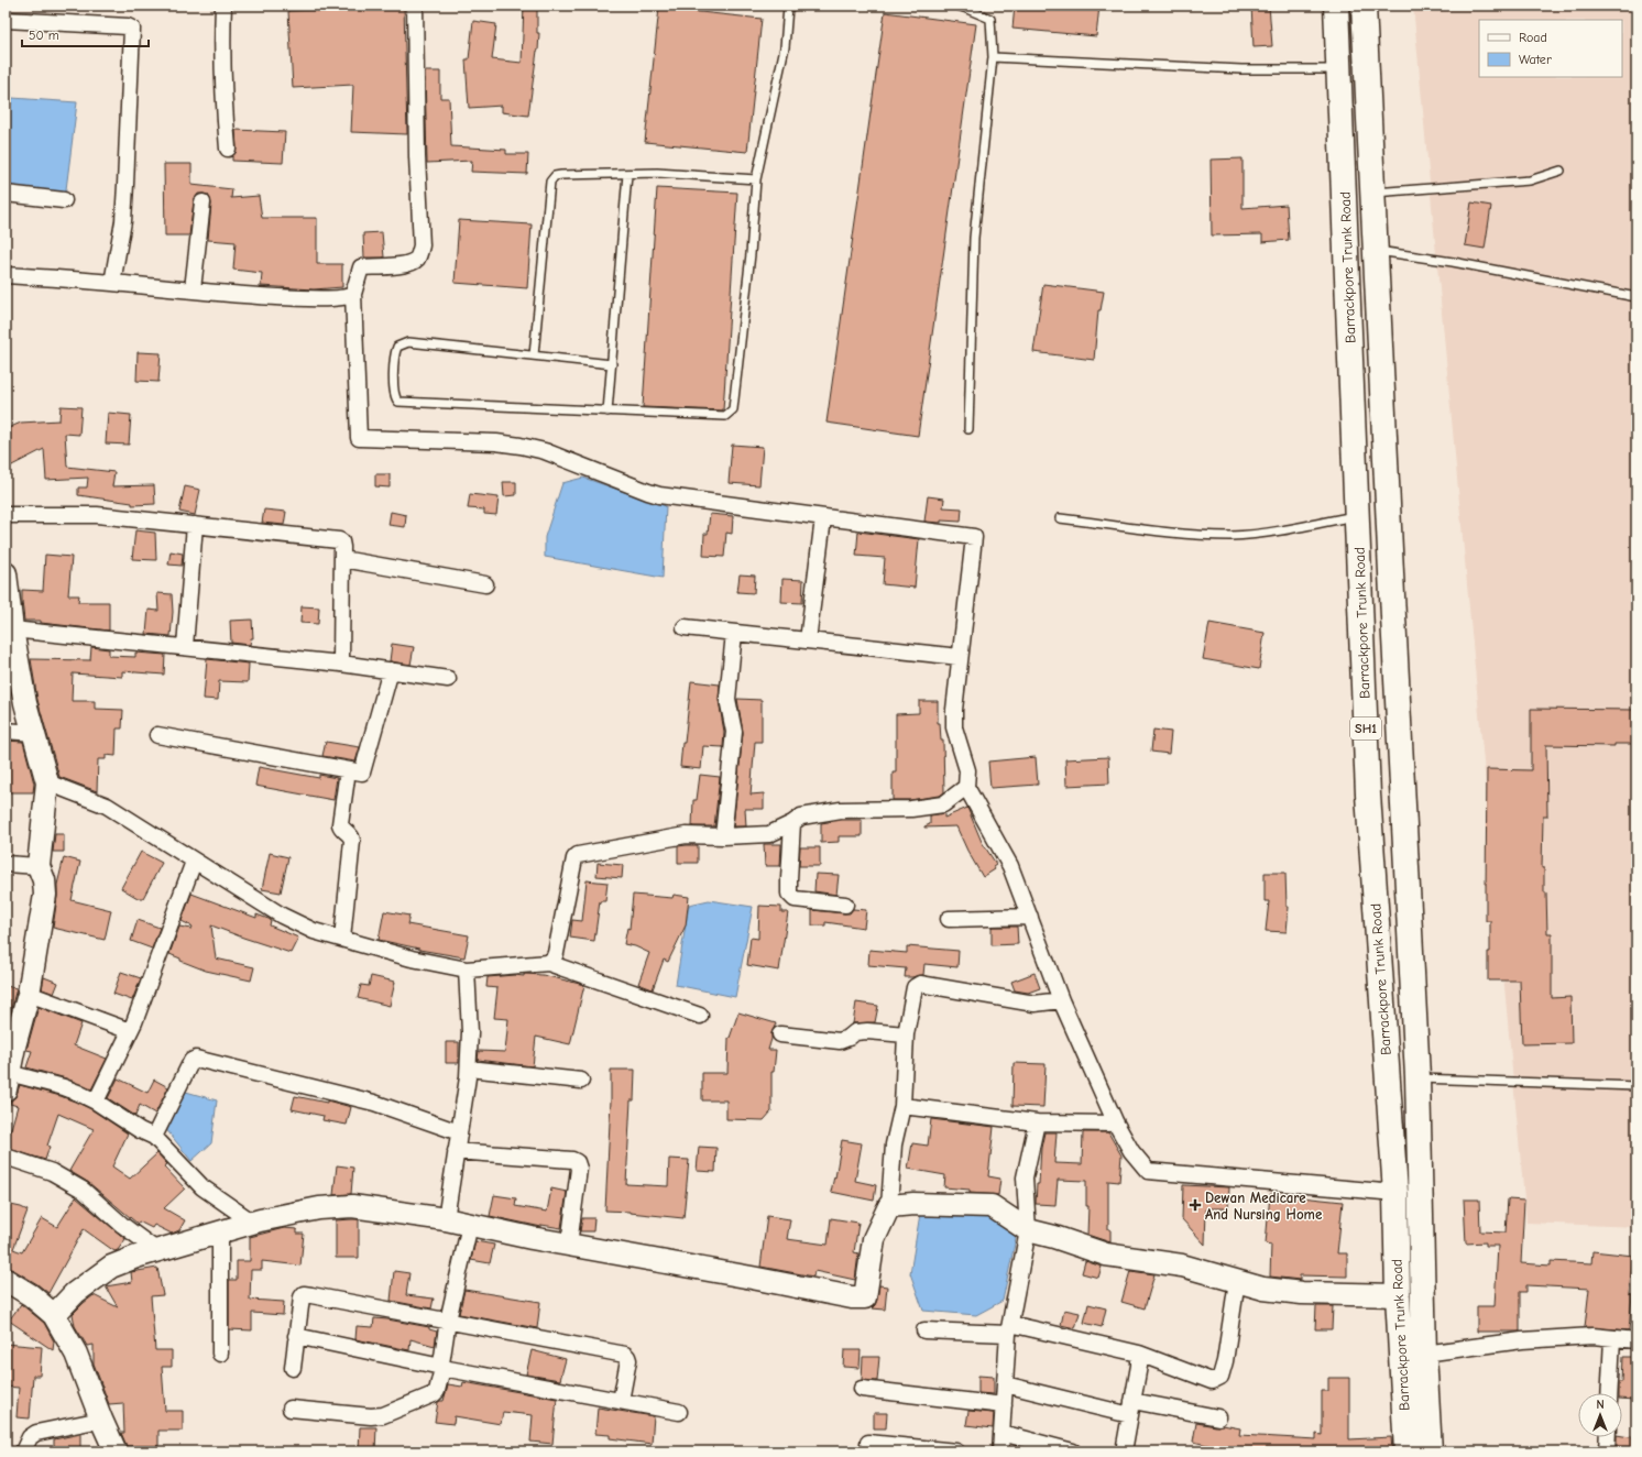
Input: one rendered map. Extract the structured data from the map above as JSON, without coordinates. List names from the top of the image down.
{
  "streets": {
    "main road": ["Barrackpore Trunk Road", "SH1"]
  },
  "places": {
    "health": ["Dewan Medicare And Nursing Home"]
  },
  "legend": ["Road", "Water"],
  "scale_bar": "50 m",
  "north": "top"
}
